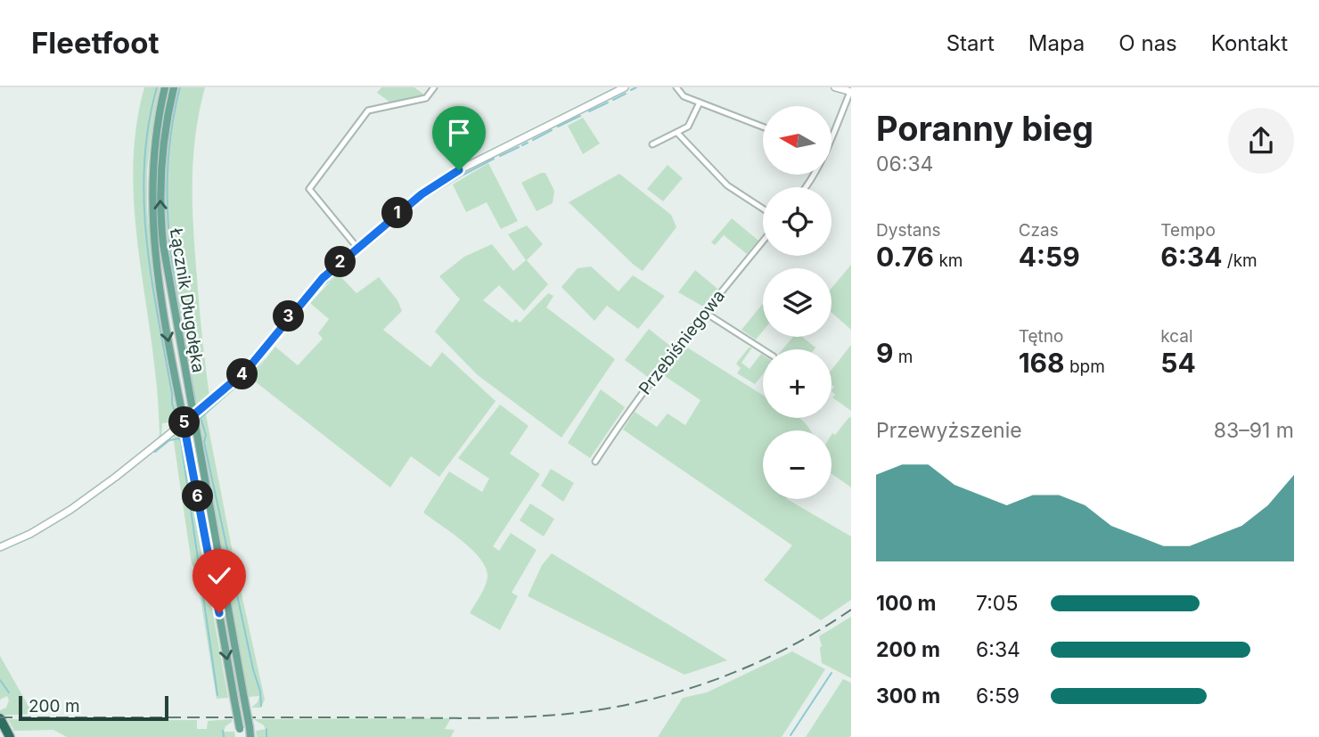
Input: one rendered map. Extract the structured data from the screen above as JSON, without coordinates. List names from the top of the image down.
{
  "streets": {
    "main road": ["Łącznik Długołęka"],
    "street": ["Przebiśniegowa"]
  },
  "scale_bar": "200 m",
  "north": "left",
  "page": {
    "header": "Fleetfoot",
    "nav": [
      "Start",
      "Mapa",
      "O nas",
      "Kontakt"
    ],
    "heading": ["Poranny bieg", "06:34"],
    "map_buttons": ["+", "−"],
    "stats": [
      ["Dystans", "0.76 km"],
      ["Czas", "4:59"],
      ["Tempo", "6:34 /km"],
      ["9 m"],
      ["Tętno", "168 bpm"],
      ["kcal", "54"]
    ],
    "pins": [
      "1",
      "2",
      "3",
      "4",
      "5",
      "6"
    ],
    "chart": ["Przewyższenie", "83–91 m"],
    "list": [
      {
        "name": "100 m",
        "note": "7:05"
      },
      {
        "name": "200 m",
        "note": "6:34"
      },
      {
        "name": "300 m",
        "note": "6:59"
      }
    ],
    "scale": "200 m"
  }
}
